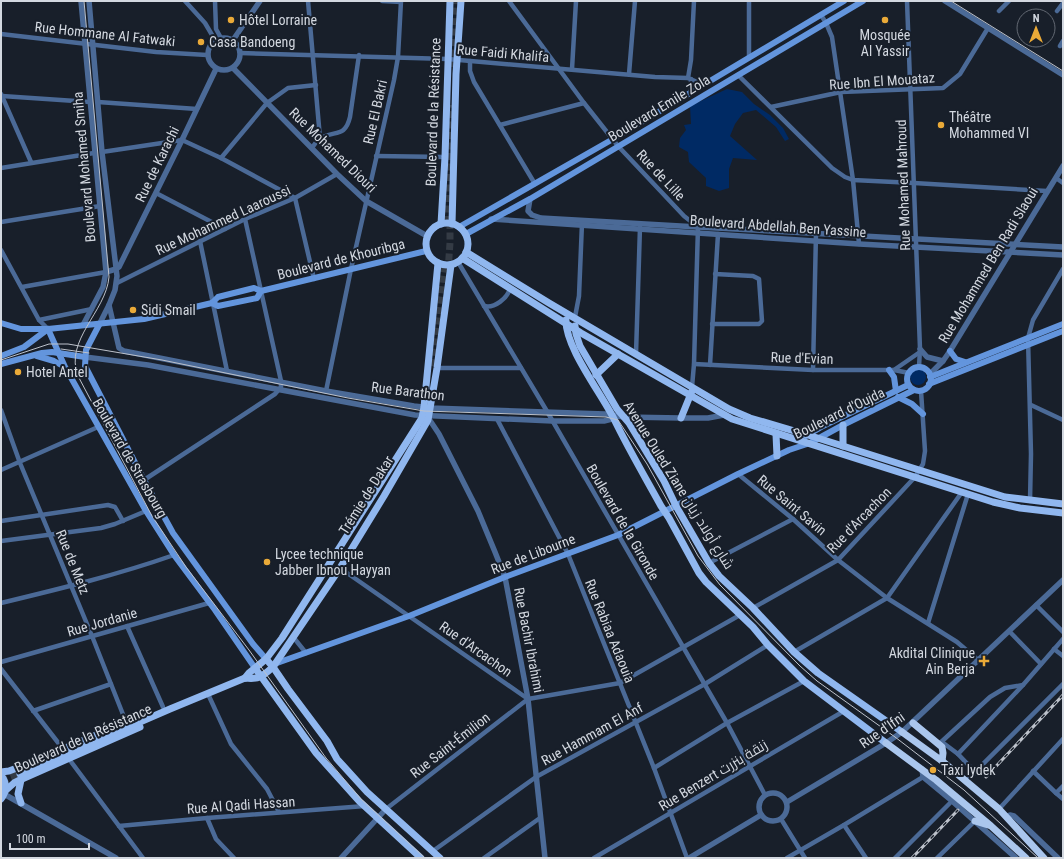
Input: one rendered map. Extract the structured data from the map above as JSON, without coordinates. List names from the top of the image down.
{
  "streets": {
    "highway": ["Avenue Ouled Ziane شارع أولاد زيان"],
    "main road": [
      "Boulevard Emile Zola",
      "Boulevard de la Résistance",
      "Boulevard de Khouribga",
      "Boulevard d'Oujda",
      "Boulevard de Strasbourg",
      "Trémie de Dakar",
      "Rue de Libourne"
    ],
    "street": [
      "Rue Hommane Al Fatwaki",
      "Rue Faidi Khalifa",
      "Rue Ibn El Mouataz",
      "Rue El Bakri",
      "Rue Mohamed Diouri",
      "Rue de Karachi",
      "Boulevard Mohamed Smiha",
      "Rue de Lille",
      "Rue Mohamed Mahroud",
      "Rue Mohammed Laaroussi",
      "Boulevard Abdellah Ben Yassine",
      "Rue Mohammed Ben Radi Slaoui",
      "Rue d'Evian",
      "Rue Barathon",
      "Rue Saint Savin",
      "Rue d'Arcachon",
      "Boulevard de la Gironde",
      "Rue de Metz",
      "Rue Jordanie",
      "Rue Rabiaa Adaouia",
      "Rue Bachir Ibrahimi",
      "Rue d'Ifni",
      "Rue Hammam El Anf",
      "Rue Saint-Émilion",
      "Rue Benzert زنقة بنزرت",
      "Rue Al Qadi Hassan"
    ]
  },
  "crossings": [
    ["Rue Hommane Al Fatwaki", "Rue Faidi Khalifa"],
    ["Rue Hommane Al Fatwaki", "Rue Mohamed Diouri"],
    ["Rue Hommane Al Fatwaki", "Rue de Karachi"],
    ["Rue Hommane Al Fatwaki", "Boulevard Mohamed Smiha"],
    ["Rue Faidi Khalifa", "Boulevard Emile Zola"],
    ["Rue Faidi Khalifa", "Rue El Bakri"],
    ["Rue Faidi Khalifa", "Boulevard de la Résistance"],
    ["Rue Faidi Khalifa", "Rue Mohamed Diouri"],
    ["Rue Faidi Khalifa", "Rue de Karachi"],
    ["Rue Faidi Khalifa", "Rue de Lille"],
    ["Rue Ibn El Mouataz", "Rue Mohamed Mahroud"],
    ["Boulevard Emile Zola", "Boulevard de la Résistance"],
    ["Boulevard Emile Zola", "Rue Mohamed Diouri"],
    ["Boulevard Emile Zola", "Rue de Lille"],
    ["Boulevard Emile Zola", "Boulevard Abdellah Ben Yassine"],
    ["Boulevard Emile Zola", "Boulevard de Khouribga"],
    ["Boulevard Emile Zola", "Boulevard de la Gironde"],
    ["Rue El Bakri", "Rue Mohamed Diouri"],
    ["Rue El Bakri", "Boulevard de Khouribga"],
    ["Rue El Bakri", "Rue Barathon"],
    ["Boulevard de la Résistance", "Rue Mohamed Diouri"],
    ["Boulevard de la Résistance", "Boulevard de Khouribga"],
    ["Boulevard de la Résistance", "Rue Barathon"],
    ["Boulevard de la Résistance", "Boulevard de Strasbourg"],
    ["Boulevard de la Résistance", "Trémie de Dakar"],
    ["Boulevard de la Résistance", "Rue d'Arcachon"],
    ["Boulevard de la Résistance", "Boulevard de la Gironde"],
    ["Boulevard de la Résistance", "Rue de Libourne"],
    ["Boulevard de la Résistance", "Rue de Metz"],
    ["Boulevard de la Résistance", "Rue Bachir Ibrahimi"],
    ["Rue Mohamed Diouri", "Rue de Karachi"],
    ["Rue Mohamed Diouri", "Rue Mohammed Laaroussi"],
    ["Rue Mohamed Diouri", "Boulevard de Khouribga"],
    ["Rue Mohamed Diouri", "Boulevard de la Gironde"],
    ["Rue de Karachi", "Boulevard Mohamed Smiha"],
    ["Boulevard Mohamed Smiha", "Rue Mohammed Laaroussi"],
    ["Boulevard Mohamed Smiha", "Boulevard de Khouribga"],
    ["Rue de Lille", "Boulevard Abdellah Ben Yassine"],
    ["Rue Mohamed Mahroud", "Boulevard Abdellah Ben Yassine"],
    ["Rue Mohamed Mahroud", "Rue Mohammed Ben Radi Slaoui"],
    ["Rue Mohamed Mahroud", "Rue d'Evian"],
    ["Rue Mohamed Mahroud", "Boulevard d'Oujda"],
    ["Boulevard Abdellah Ben Yassine", "Rue Mohammed Ben Radi Slaoui"],
    ["Boulevard de Khouribga", "Rue Barathon"],
    ["Boulevard de Khouribga", "Boulevard de Strasbourg"],
    ["Boulevard de Khouribga", "Boulevard de la Gironde"],
    ["Rue Mohammed Ben Radi Slaoui", "Rue d'Evian"],
    ["Rue Mohammed Ben Radi Slaoui", "Boulevard d'Oujda"],
    ["Rue d'Evian", "Boulevard d'Oujda"],
    ["Rue Barathon", "Avenue Ouled Ziane شارع أولاد زيان"],
    ["Rue Barathon", "Boulevard de la Gironde"],
    ["Boulevard d'Oujda", "Rue de Libourne"],
    ["Boulevard de Strasbourg", "Rue Jordanie"],
    ["Avenue Ouled Ziane شارع أولاد زيان", "Rue d'Arcachon"],
    ["Avenue Ouled Ziane شارع أولاد زيان", "Rue de Libourne"],
    ["Avenue Ouled Ziane شارع أولاد زيان", "Rue d'Ifni"],
    ["Avenue Ouled Ziane شارع أولاد زيان", "Rue Hammam El Anf"],
    ["Avenue Ouled Ziane شارع أولاد زيان", "Rue Benzert زنقة بنزرت"],
    ["Rue Saint Savin", "Rue d'Arcachon"],
    ["Rue Saint Savin", "Rue de Libourne"],
    ["Rue Saint Savin", "Rue d'Ifni"],
    ["Rue d'Arcachon", "Rue de Libourne"],
    ["Rue d'Arcachon", "Rue Bachir Ibrahimi"],
    ["Rue d'Arcachon", "Rue Saint-Émilion"],
    ["Boulevard de la Gironde", "Rue de Libourne"],
    ["Boulevard de la Gironde", "Rue d'Ifni"],
    ["Boulevard de la Gironde", "Rue Hammam El Anf"],
    ["Boulevard de la Gironde", "Rue Benzert زنقة بنزرت"],
    ["Rue de Libourne", "Rue Rabiaa Adaouia"],
    ["Rue de Libourne", "Rue Bachir Ibrahimi"],
    ["Rue de Metz", "Rue Jordanie"],
    ["Rue Rabiaa Adaouia", "Rue Hammam El Anf"],
    ["Rue Rabiaa Adaouia", "Rue Benzert زنقة بنزرت"],
    ["Rue Bachir Ibrahimi", "Rue Hammam El Anf"],
    ["Rue Bachir Ibrahimi", "Rue Saint-Émilion"]
  ],
  "places": {
    "other": [
      "Hôtel Lorraine",
      "Mosquée Al Yassir",
      "Casa Bandoeng",
      "Théâtre Mohammed VI",
      "Sidi Smail",
      "Hotel Antel",
      "Lycee technique Jabber Ibnou Hayyan",
      "Taxi lydek"
    ],
    "health": ["Akdital Clinique Ain Berja"]
  },
  "scale_bar": "100 m",
  "north": "top"
}
